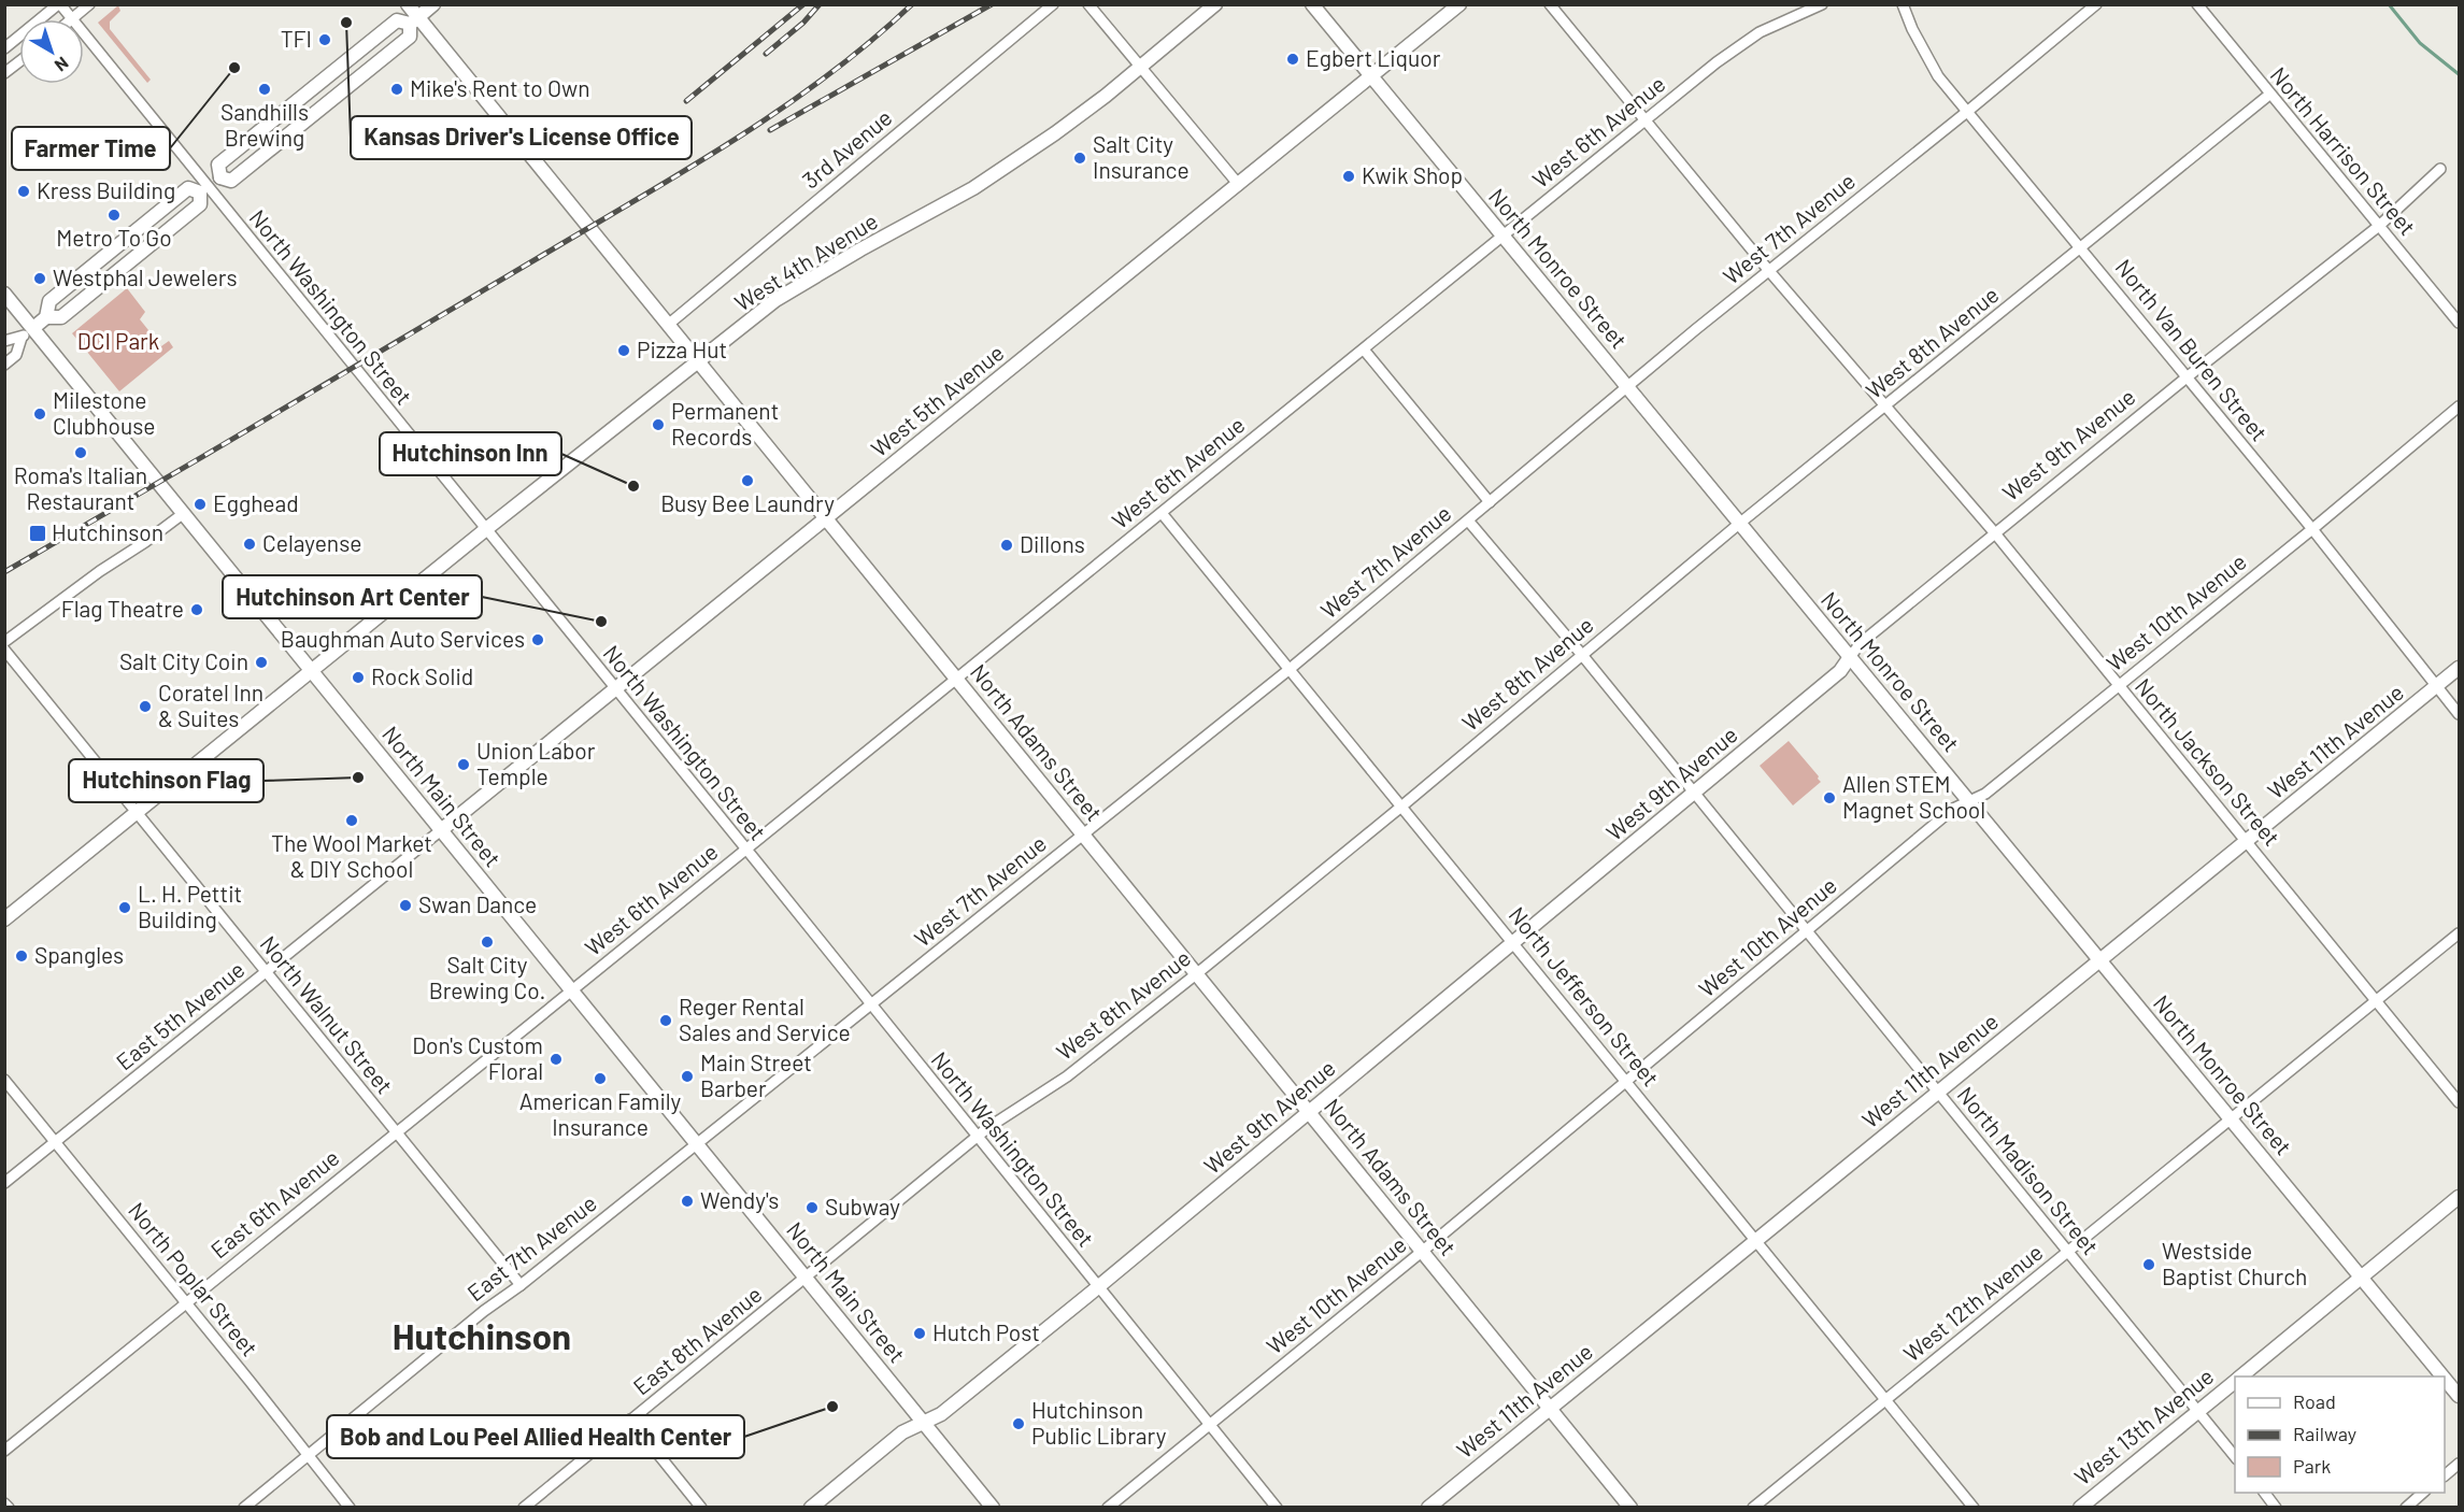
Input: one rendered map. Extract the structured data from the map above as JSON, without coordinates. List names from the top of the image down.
{
  "streets": {
    "street": [
      "West 6th Avenue",
      "3rd Avenue",
      "North Harrison Street",
      "West 7th Avenue",
      "West 4th Avenue",
      "North Monroe Street",
      "North Washington Street",
      "West 8th Avenue",
      "North Van Buren Street",
      "West 5th Avenue",
      "West 9th Avenue",
      "West 10th Avenue",
      "West 11th Avenue",
      "North Adams Street",
      "North Jackson Street",
      "North Main Street",
      "North Jefferson Street",
      "North Walnut Street",
      "East 5th Avenue",
      "North Madison Street",
      "East 6th Avenue",
      "East 7th Avenue",
      "North Poplar Street",
      "West 12th Avenue",
      "East 8th Avenue",
      "West 13th Avenue"
    ]
  },
  "crossings": [
    ["West 6th Avenue", "North Monroe Street"],
    ["West 6th Avenue", "North Washington Street"],
    ["West 6th Avenue", "North Adams Street"],
    ["West 6th Avenue", "North Jackson Street"],
    ["West 6th Avenue", "North Main Street"],
    ["West 6th Avenue", "North Jefferson Street"],
    ["West 6th Avenue", "East 6th Avenue"],
    ["3rd Avenue", "North Adams Street"],
    ["North Harrison Street", "West 8th Avenue"],
    ["North Harrison Street", "West 9th Avenue"],
    ["West 7th Avenue", "North Monroe Street"],
    ["West 7th Avenue", "North Washington Street"],
    ["West 7th Avenue", "North Van Buren Street"],
    ["West 7th Avenue", "North Adams Street"],
    ["West 7th Avenue", "North Jackson Street"],
    ["West 7th Avenue", "North Main Street"],
    ["West 7th Avenue", "North Jefferson Street"],
    ["West 7th Avenue", "North Madison Street"],
    ["West 7th Avenue", "East 7th Avenue"],
    ["West 4th Avenue", "North Washington Street"],
    ["West 4th Avenue", "North Adams Street"],
    ["West 4th Avenue", "North Main Street"],
    ["West 4th Avenue", "North Walnut Street"],
    ["North Monroe Street", "West 8th Avenue"],
    ["North Monroe Street", "West 5th Avenue"],
    ["North Monroe Street", "West 9th Avenue"],
    ["North Monroe Street", "West 10th Avenue"],
    ["North Monroe Street", "West 11th Avenue"],
    ["North Monroe Street", "West 12th Avenue"],
    ["North Monroe Street", "West 13th Avenue"],
    ["North Washington Street", "West 8th Avenue"],
    ["North Washington Street", "West 5th Avenue"],
    ["North Washington Street", "West 9th Avenue"],
    ["North Washington Street", "West 10th Avenue"],
    ["West 8th Avenue", "North Van Buren Street"],
    ["West 8th Avenue", "North Adams Street"],
    ["West 8th Avenue", "North Jackson Street"],
    ["West 8th Avenue", "North Main Street"],
    ["West 8th Avenue", "North Jefferson Street"],
    ["West 8th Avenue", "North Madison Street"],
    ["West 8th Avenue", "East 8th Avenue"],
    ["North Van Buren Street", "West 9th Avenue"],
    ["North Van Buren Street", "West 10th Avenue"],
    ["North Van Buren Street", "West 11th Avenue"],
    ["West 5th Avenue", "North Adams Street"],
    ["West 5th Avenue", "North Main Street"],
    ["West 5th Avenue", "East 5th Avenue"],
    ["West 9th Avenue", "North Adams Street"],
    ["West 9th Avenue", "North Jackson Street"],
    ["West 9th Avenue", "North Main Street"],
    ["West 9th Avenue", "North Jefferson Street"],
    ["West 9th Avenue", "North Madison Street"],
    ["West 10th Avenue", "North Adams Street"],
    ["West 10th Avenue", "North Jackson Street"],
    ["West 10th Avenue", "North Jefferson Street"],
    ["West 10th Avenue", "North Madison Street"],
    ["West 11th Avenue", "North Adams Street"],
    ["West 11th Avenue", "North Jackson Street"],
    ["West 11th Avenue", "North Jefferson Street"],
    ["West 11th Avenue", "North Madison Street"],
    ["North Jackson Street", "West 12th Avenue"],
    ["North Main Street", "East 5th Avenue"],
    ["North Main Street", "East 6th Avenue"],
    ["North Main Street", "East 7th Avenue"],
    ["North Main Street", "East 8th Avenue"],
    ["North Jefferson Street", "West 12th Avenue"],
    ["North Walnut Street", "East 5th Avenue"],
    ["North Walnut Street", "East 6th Avenue"],
    ["North Walnut Street", "East 7th Avenue"],
    ["East 5th Avenue", "North Poplar Street"],
    ["North Madison Street", "West 12th Avenue"],
    ["North Madison Street", "West 13th Avenue"],
    ["East 6th Avenue", "North Poplar Street"],
    ["East 7th Avenue", "North Poplar Street"]
  ],
  "districts": ["Hutchinson"],
  "parks": ["DCI Park"],
  "places": {
    "other": [
      "Kansas Driver's License Office",
      "TFI",
      "Egbert Liquor",
      "Farmer Time",
      "Sandhills Brewing",
      "Mike's Rent to Own",
      "Salt City Insurance",
      "Kwik Shop",
      "Kress Building",
      "Metro To Go",
      "Westphal Jewelers",
      "Pizza Hut",
      "Milestone Clubhouse",
      "Permanent Records",
      "Roma's Italian Restaurant",
      "Busy Bee Laundry",
      "Hutchinson Inn",
      "Egghead",
      "Celayense",
      "Dillons",
      "Flag Theatre",
      "Hutchinson Art Center",
      "Baughman Auto Services",
      "Salt City Coin",
      "Rock Solid",
      "Coratel Inn & Suites",
      "Union Labor Temple",
      "Hutchinson Flag",
      "Allen STEM Magnet School",
      "The Wool Market & DIY School",
      "Swan Dance",
      "L. H. Pettit Building",
      "Salt City Brewing Co.",
      "Spangles",
      "Reger Rental Sales and Service",
      "Don's Custom Floral",
      "Main Street Barber",
      "American Family Insurance",
      "Wendy's",
      "Subway",
      "Westside Baptist Church",
      "Hutch Post",
      "Bob and Lou Peel Allied Health Center",
      "Hutchinson Public Library"
    ],
    "transit": ["Hutchinson"]
  },
  "legend": ["Road", "Railway", "Park"],
  "north": "bottom right"
}
